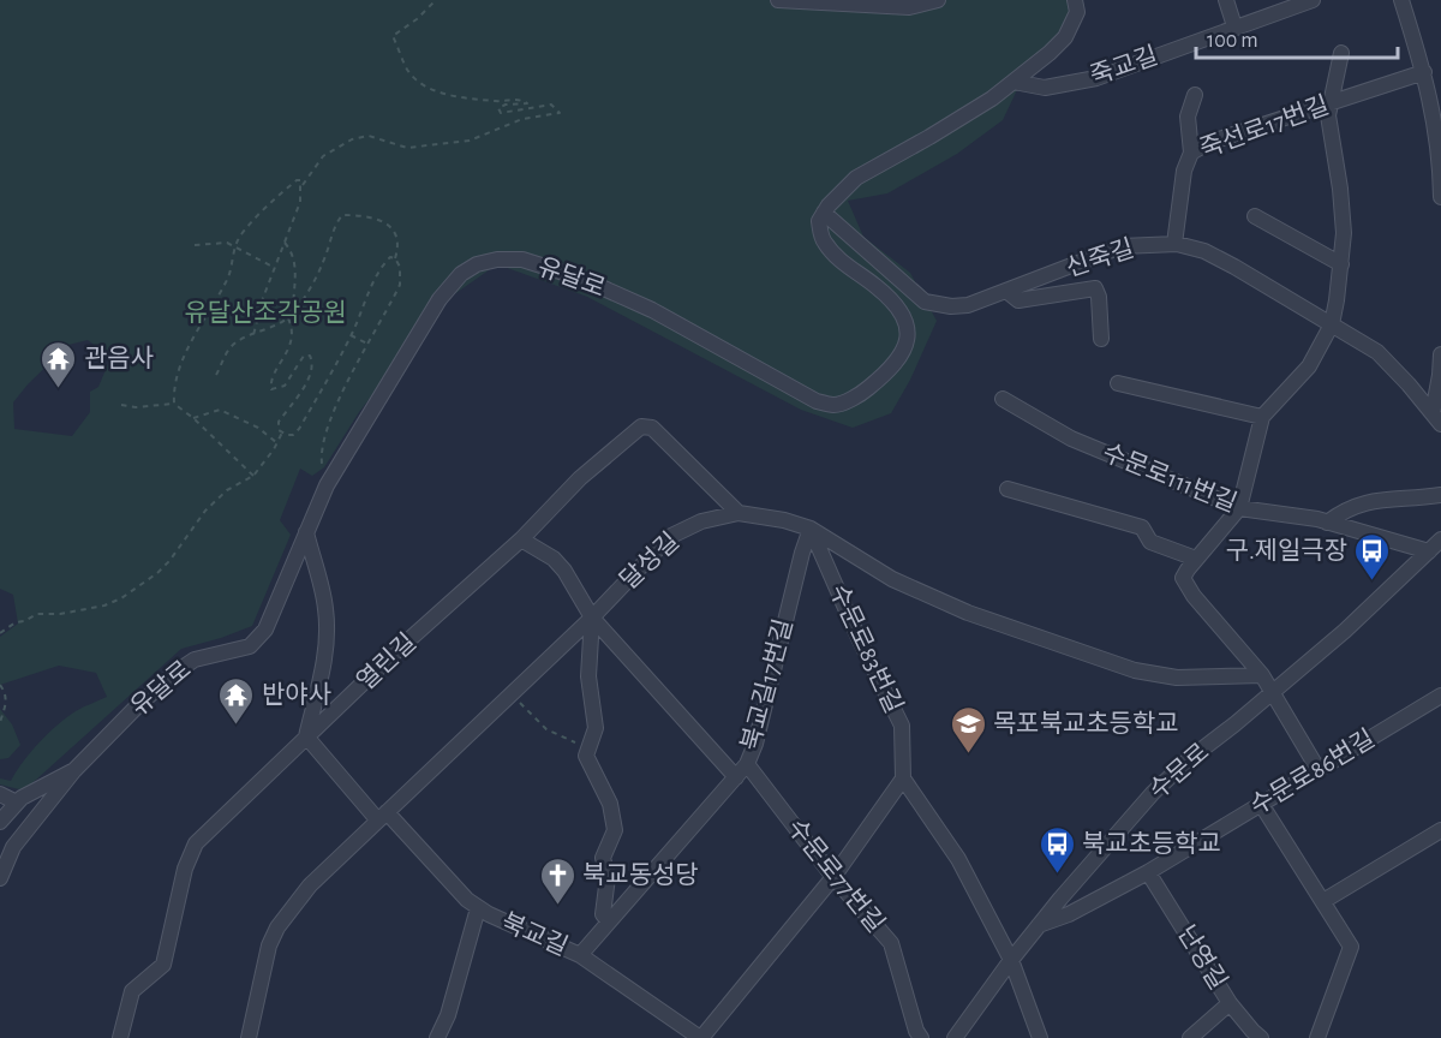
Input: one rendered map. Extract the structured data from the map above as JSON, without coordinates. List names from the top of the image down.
{
  "streets": {
    "street": [
      "죽교길",
      "죽선로17번길",
      "신죽길",
      "유달로",
      "수문로111번길",
      "달성길",
      "수문로83번길",
      "열린길",
      "북교길17번길",
      "수문로",
      "수문로86번길",
      "수문로77번길",
      "북교길",
      "난영길"
    ]
  },
  "crossings": [
    ["죽선로17번길", "신죽길"],
    ["신죽길", "유달로"],
    ["수문로111번길", "수문로"],
    ["달성길", "수문로83번길"],
    ["달성길", "열린길"],
    ["달성길", "북교길17번길"],
    ["달성길", "북교길"],
    ["수문로83번길", "북교길17번길"],
    ["열린길", "북교길"],
    ["북교길17번길", "수문로77번길"],
    ["북교길17번길", "북교길"],
    ["수문로", "수문로86번길"],
    ["수문로86번길", "난영길"]
  ],
  "parks": ["유달산조각공원"],
  "places": {
    "temple": ["관음사", "반야사"],
    "bus stop": ["구.제일극장", "북교초등학교"],
    "school or university": ["목포북교초등학교"],
    "church": ["북교동성당"]
  },
  "scale_bar": "100 m"
}
